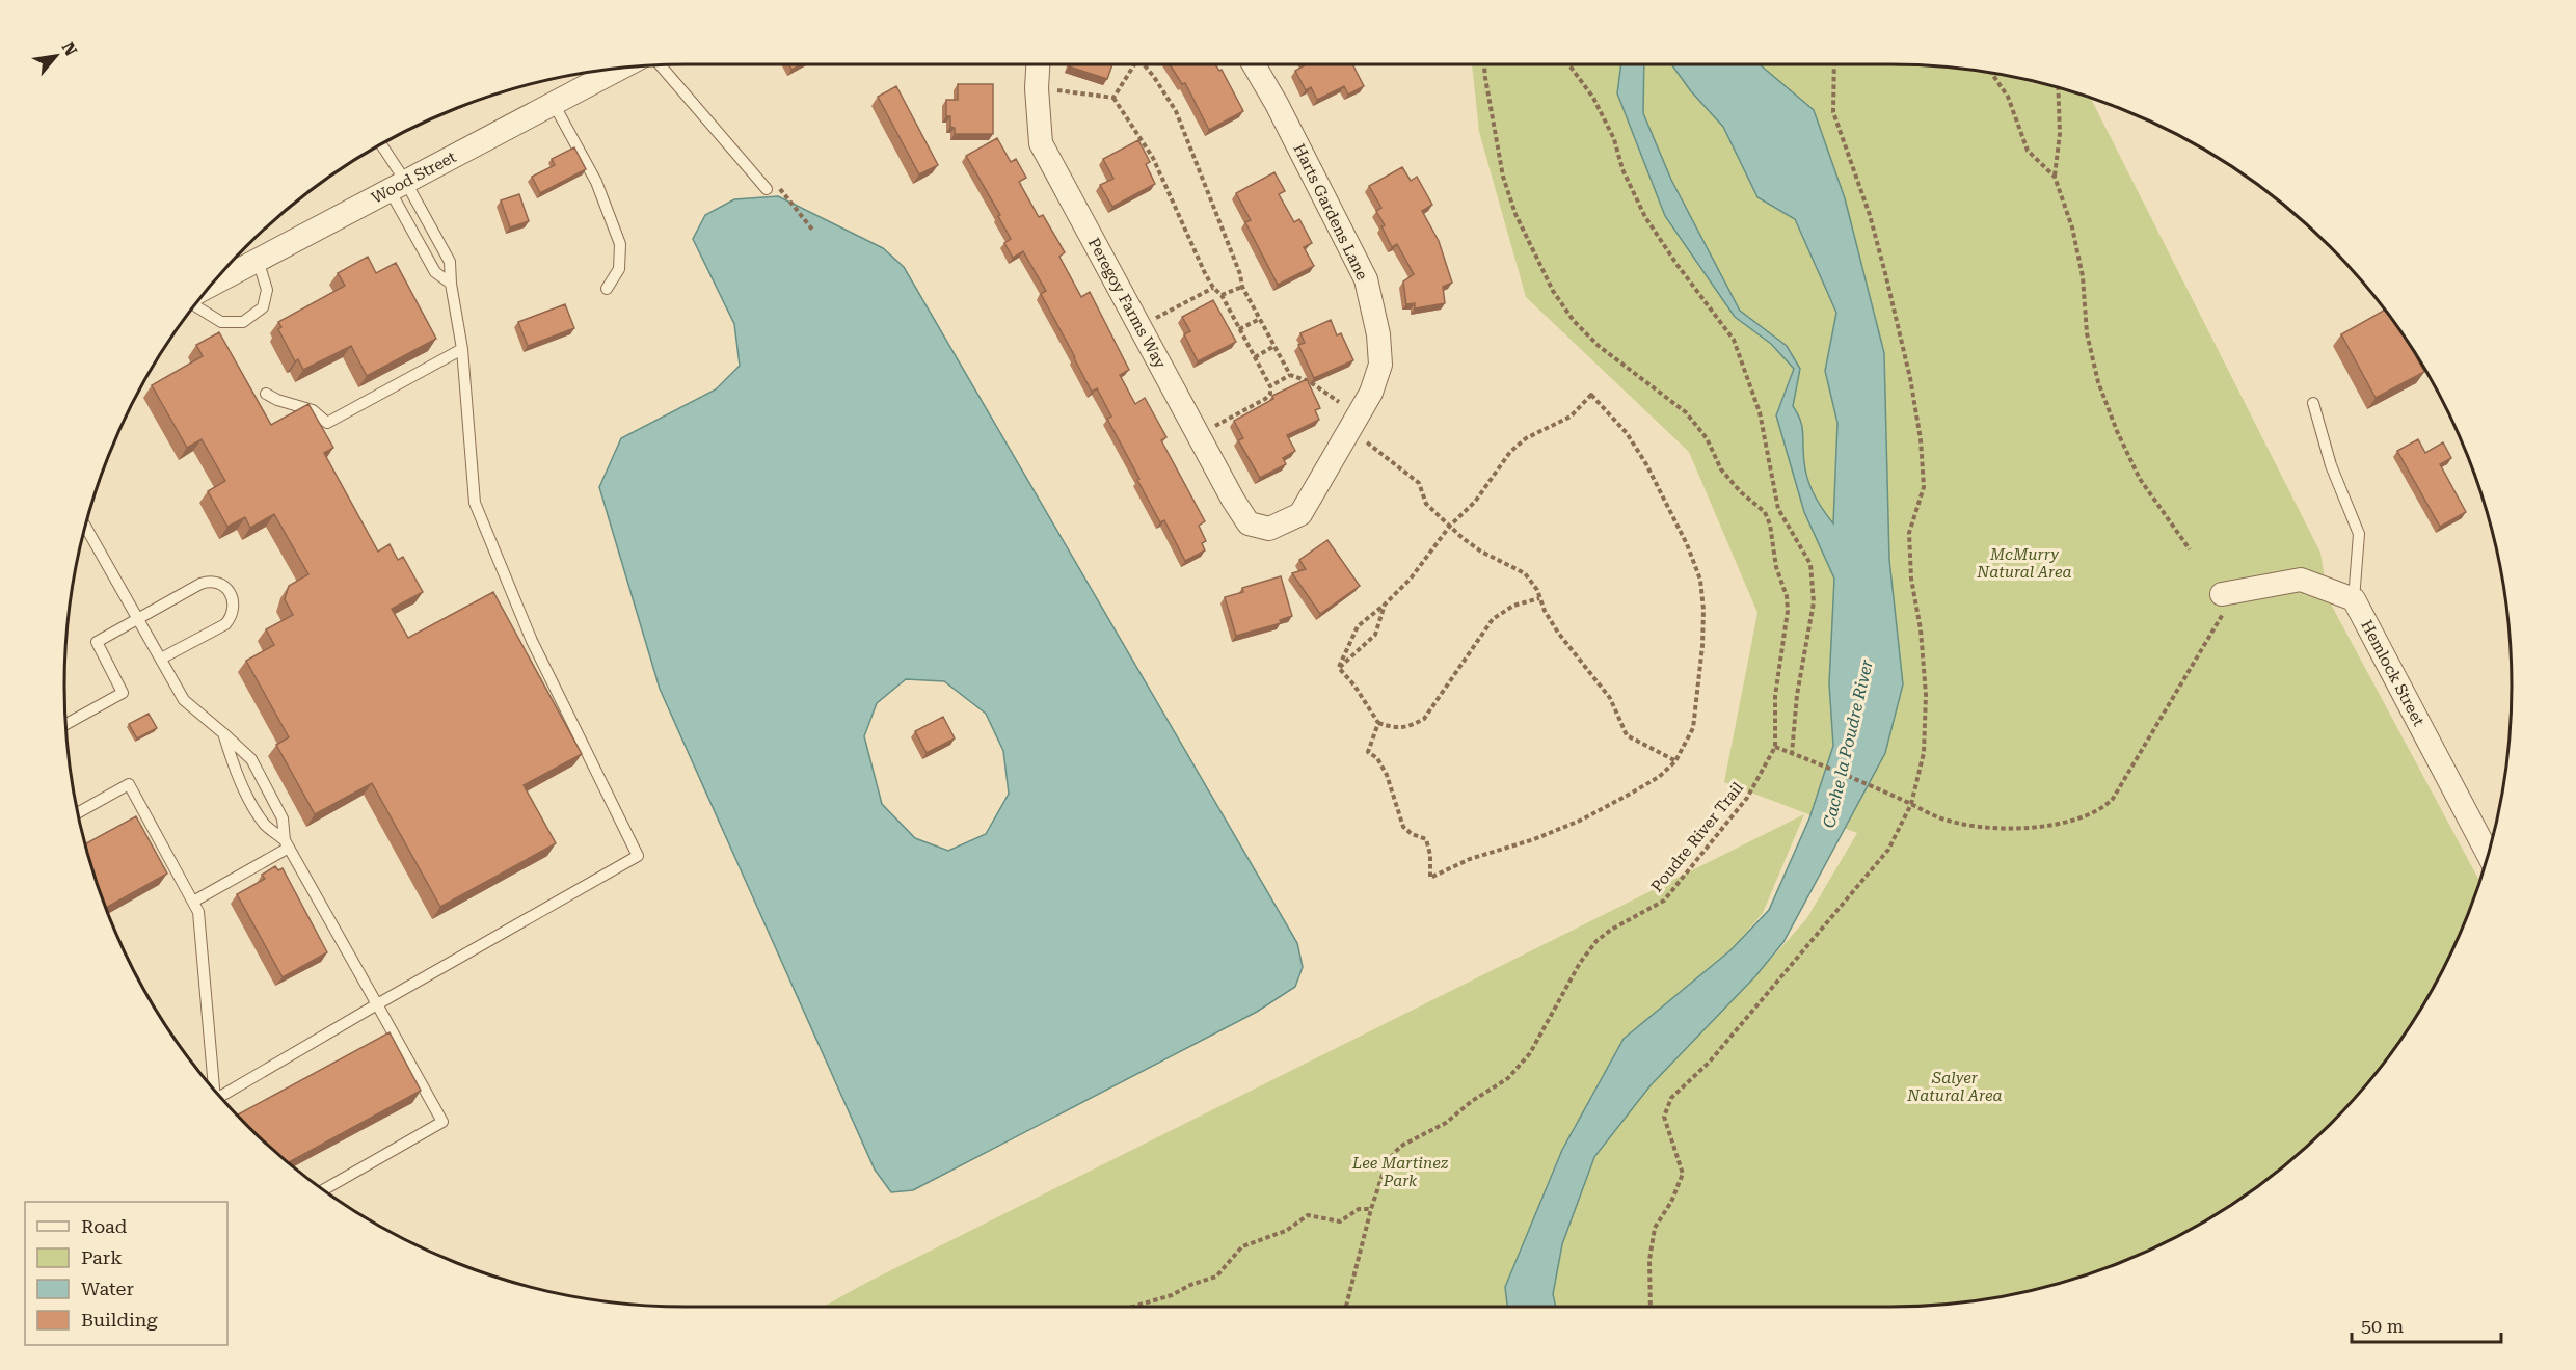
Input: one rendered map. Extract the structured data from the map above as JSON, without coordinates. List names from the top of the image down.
{
  "streets": {
    "street": [
      "Wood Street",
      "Harts Gardens Lane",
      "Peregoy Farms Way",
      "Hemlock Street"
    ],
    "path": ["Poudre River Trail"]
  },
  "crossings": [
    ["Harts Gardens Lane", "Peregoy Farms Way"]
  ],
  "water": ["Cache la Poudre River"],
  "parks": ["McMurry Natural Area", "Salyer Natural Area", "Lee Martinez Park"],
  "legend": [
    "Road",
    "Park",
    "Water",
    "Building"
  ],
  "scale_bar": "50 m",
  "north": "top right"
}
